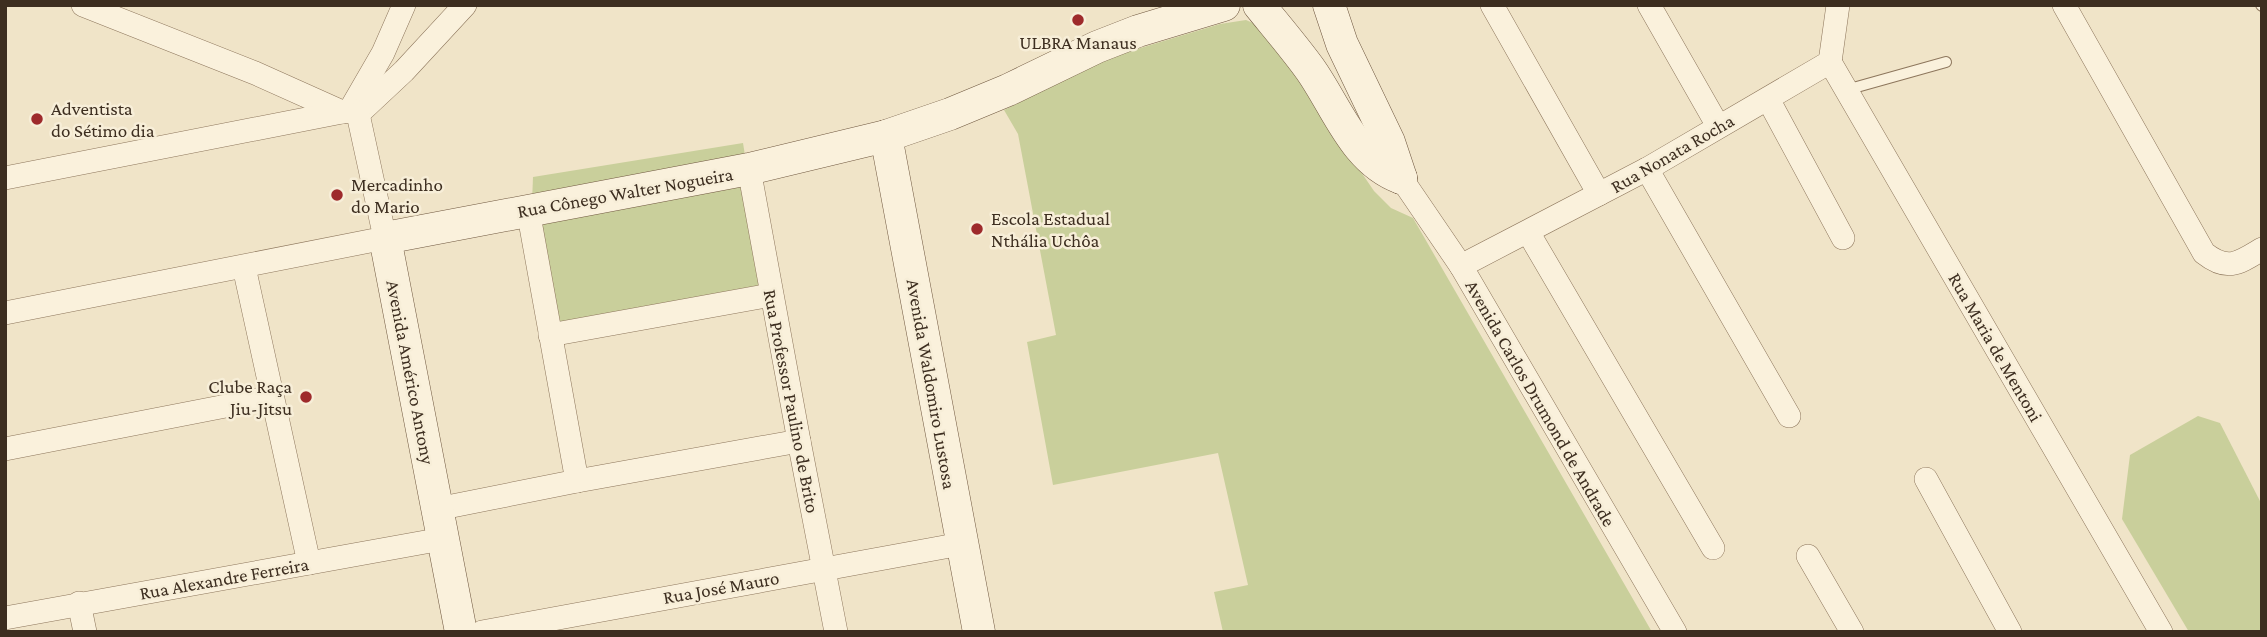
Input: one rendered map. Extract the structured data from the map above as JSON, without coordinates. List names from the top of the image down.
{
  "streets": {
    "street": [
      "Rua Nonata Rocha",
      "Rua Cônego Walter Nogueira",
      "Rua Maria de Mentoni",
      "Avenida Américo Antony",
      "Avenida Waldomiro Lustosa",
      "Rua Professor Paulino de Brito",
      "Avenida Carlos Drumond de Andrade",
      "Rua Alexandre Ferreira",
      "Rua José Mauro"
    ]
  },
  "crossings": [
    ["Rua Nonata Rocha", "Rua Maria de Mentoni"],
    ["Rua Nonata Rocha", "Avenida Carlos Drumond de Andrade"],
    ["Rua Cônego Walter Nogueira", "Avenida Américo Antony"],
    ["Rua Cônego Walter Nogueira", "Avenida Waldomiro Lustosa"],
    ["Rua Cônego Walter Nogueira", "Rua Professor Paulino de Brito"],
    ["Avenida Américo Antony", "Rua Alexandre Ferreira"],
    ["Avenida Waldomiro Lustosa", "Rua José Mauro"],
    ["Rua Professor Paulino de Brito", "Rua Alexandre Ferreira"],
    ["Rua Professor Paulino de Brito", "Rua José Mauro"]
  ],
  "places": [
    "ULBRA Manaus",
    "Adventista do Sétimo dia",
    "Mercadinho do Mario",
    "Escola Estadual Nthália Uchôa",
    "Clube Raça Jiu-Jitsu"
  ]
}
